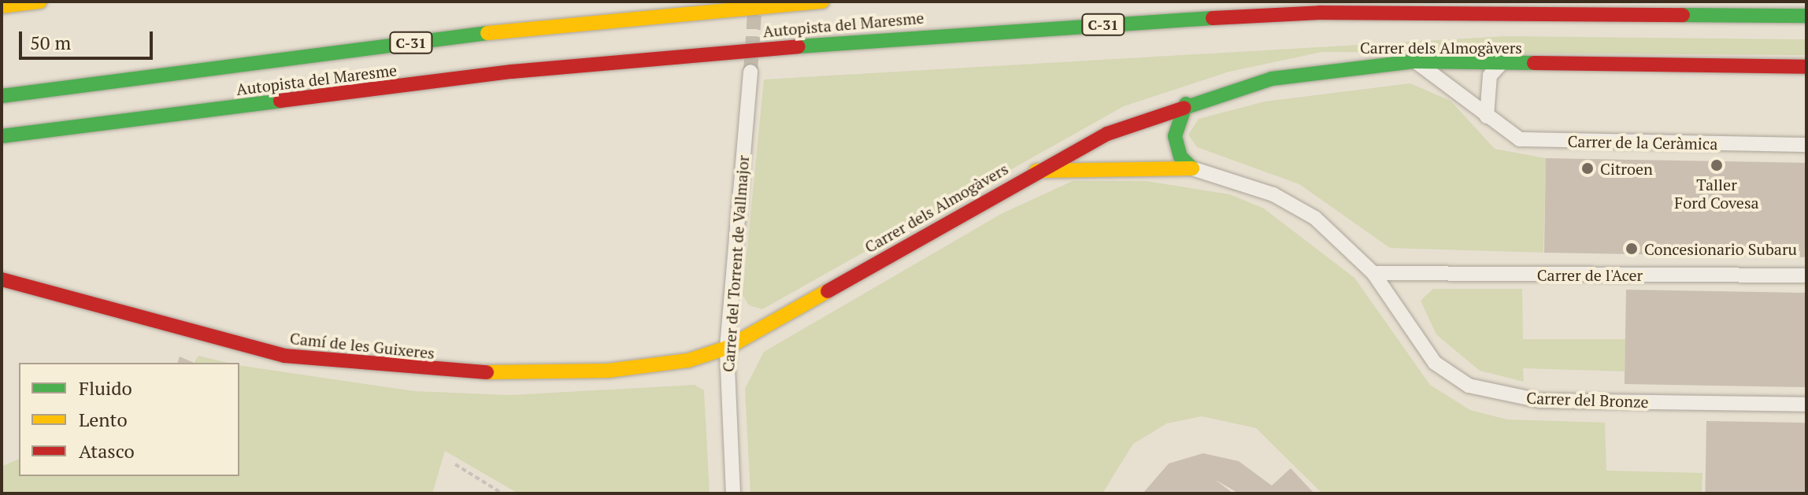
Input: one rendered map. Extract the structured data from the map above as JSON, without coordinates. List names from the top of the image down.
{
  "streets": {
    "main road": [
      "Autopista del Maresme",
      "C-31",
      "Carrer dels Almogàvers",
      "Camí de les Guixeres"
    ],
    "street": [
      "Carrer de la Ceràmica",
      "Carrer del Torrent de Vallmajor",
      "Carrer de l'Acer",
      "Carrer del Bronze"
    ]
  },
  "crossings": [
    ["Carrer dels Almogàvers", "Carrer de la Ceràmica"],
    ["Carrer dels Almogàvers", "Carrer del Torrent de Vallmajor"],
    ["Carrer dels Almogàvers", "Camí de les Guixeres"],
    ["Carrer del Torrent de Vallmajor", "Camí de les Guixeres"],
    ["Carrer de l'Acer", "Carrer del Bronze"]
  ],
  "places": ["Taller Ford Covesa", "Citroen", "Concesionario Subaru"],
  "legend": ["Fluido", "Lento", "Atasco"],
  "scale_bar": "50 m"
}
